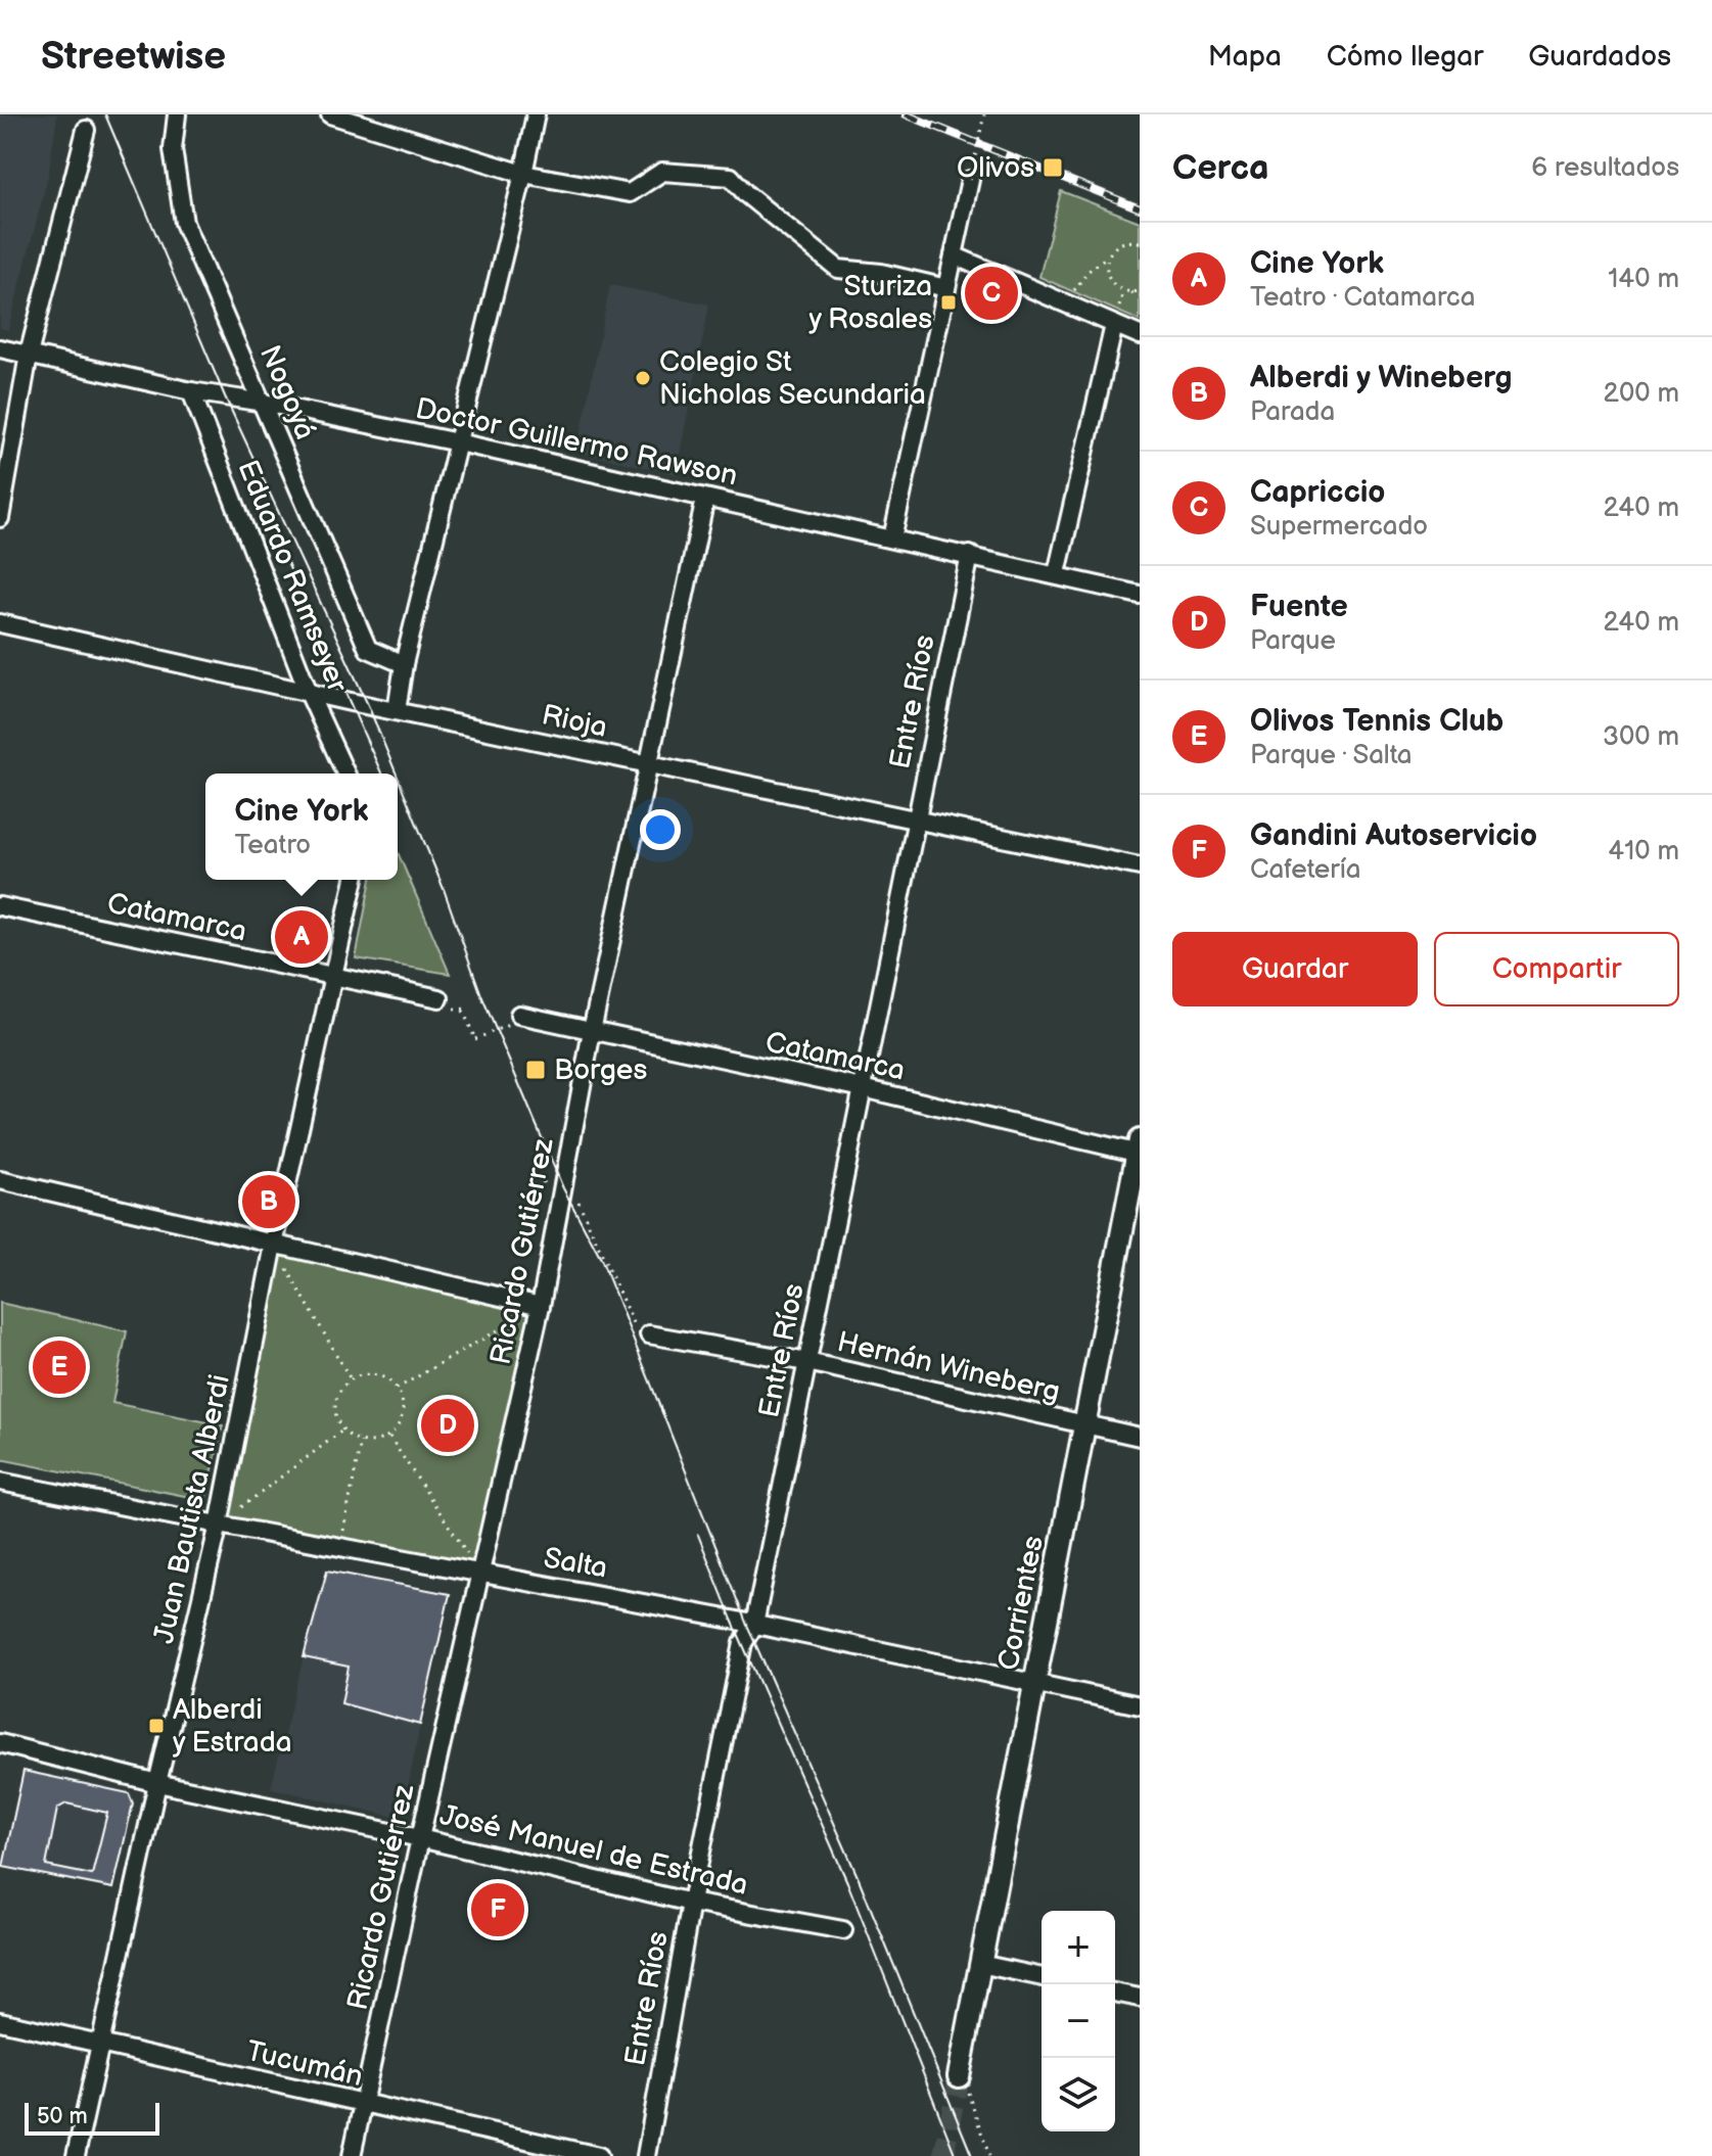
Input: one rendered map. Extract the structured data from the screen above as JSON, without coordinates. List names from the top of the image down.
{
  "streets": {
    "street": [
      "Nogoyá",
      "Doctor Guillermo Rawson",
      "Eduardo Ramseyer",
      "Entre Ríos",
      "Rioja",
      "Catamarca",
      "Ricardo Gutiérrez",
      "Hernán Wineberg",
      "Juan Bautista Alberdi",
      "Salta",
      "Corrientes",
      "José Manuel de Estrada",
      "Tucumán"
    ]
  },
  "crossings": [
    ["Nogoyá", "Doctor Guillermo Rawson"],
    ["Doctor Guillermo Rawson", "Eduardo Ramseyer"],
    ["Doctor Guillermo Rawson", "Entre Ríos"],
    ["Doctor Guillermo Rawson", "Ricardo Gutiérrez"],
    ["Eduardo Ramseyer", "Rioja"],
    ["Entre Ríos", "Rioja"],
    ["Entre Ríos", "Catamarca"],
    ["Entre Ríos", "Hernán Wineberg"],
    ["Entre Ríos", "Salta"],
    ["Entre Ríos", "José Manuel de Estrada"],
    ["Rioja", "Ricardo Gutiérrez"],
    ["Catamarca", "Ricardo Gutiérrez"],
    ["Catamarca", "Juan Bautista Alberdi"],
    ["Catamarca", "Corrientes"],
    ["Ricardo Gutiérrez", "Salta"],
    ["Ricardo Gutiérrez", "José Manuel de Estrada"],
    ["Ricardo Gutiérrez", "Tucumán"],
    ["Hernán Wineberg", "Corrientes"],
    ["Juan Bautista Alberdi", "Salta"],
    ["Juan Bautista Alberdi", "José Manuel de Estrada"],
    ["Juan Bautista Alberdi", "Tucumán"],
    ["Salta", "Corrientes"]
  ],
  "places": {
    "transit": [
      "Olivos",
      "Sturiza y Rosales",
      "Borges",
      "Alberdi y Estrada"
    ],
    "other": ["Colegio St Nicholas Secundaria"]
  },
  "scale_bar": "50 m",
  "page": {
    "header": "Streetwise",
    "nav": ["Mapa", "Cómo llegar", "Guardados"],
    "heading": ["Cerca", "6 resultados"],
    "list": [
      {
        "mark": "A",
        "name": "Cine York",
        "note": "Teatro · Catamarca",
        "value": "140 m"
      },
      {
        "mark": "B",
        "name": "Alberdi y Wineberg",
        "note": "Parada",
        "value": "200 m"
      },
      {
        "mark": "C",
        "name": "Capriccio",
        "note": "Supermercado",
        "value": "240 m"
      },
      {
        "mark": "D",
        "name": "Fuente",
        "note": "Parque",
        "value": "240 m"
      },
      {
        "mark": "E",
        "name": "Olivos Tennis Club",
        "note": "Parque · Salta",
        "value": "300 m"
      },
      {
        "mark": "F",
        "name": "Gandini Autoservicio",
        "note": "Cafetería",
        "value": "410 m"
      }
    ],
    "pins": [
      "C",
      "A",
      "B",
      "E",
      "D",
      "F"
    ],
    "popup": ["Cine York", "Teatro"],
    "buttons": ["Guardar", "Compartir"],
    "map_buttons": ["+", "−"],
    "scale": "50 m"
  }
}
